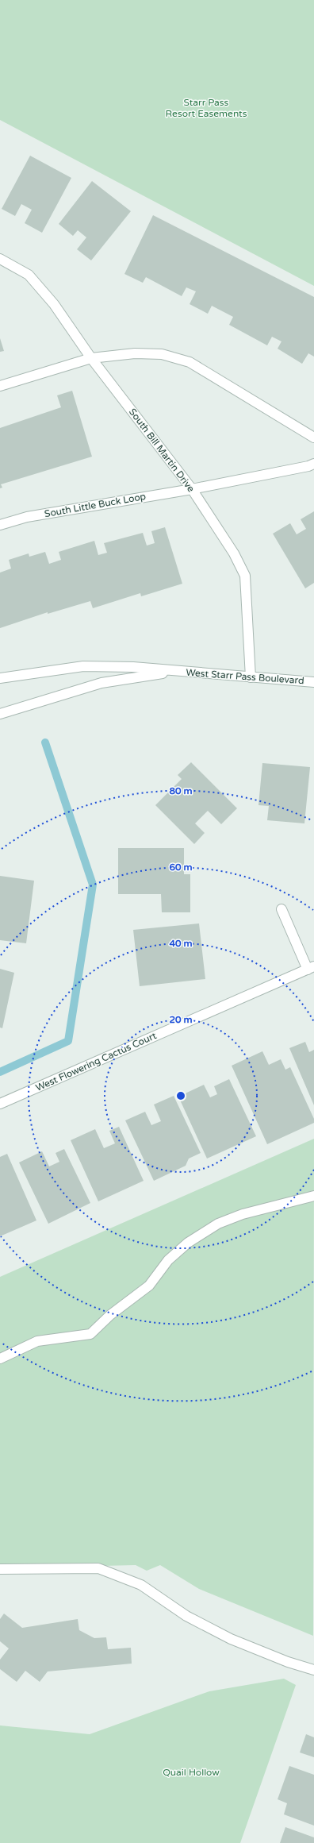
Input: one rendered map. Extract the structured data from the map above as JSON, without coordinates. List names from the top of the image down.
{
  "streets": {
    "street": [
      "South Bill Martin Drive",
      "South Little Buck Loop",
      "West Starr Pass Boulevard",
      "West Flowering Cactus Court"
    ]
  },
  "crossings": [
    ["South Bill Martin Drive", "South Little Buck Loop"],
    ["South Bill Martin Drive", "West Starr Pass Boulevard"]
  ],
  "parks": ["Starr Pass Resort Easements", "Quail Hollow"],
  "rings": [
    "80 m",
    "60 m",
    "40 m",
    "20 m"
  ]
}
